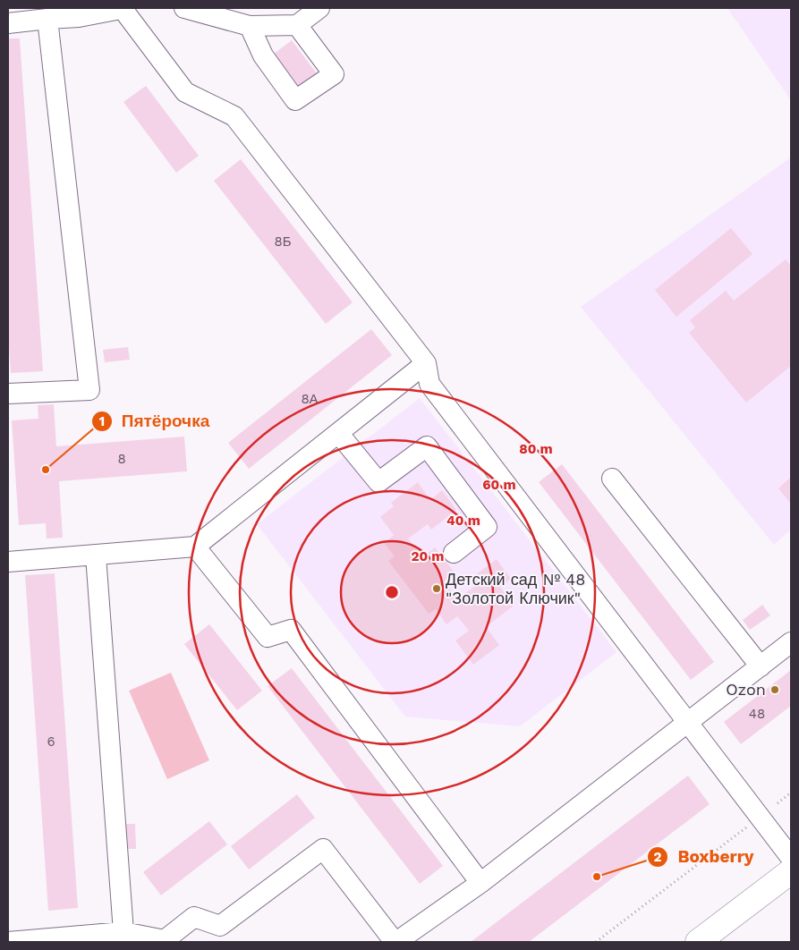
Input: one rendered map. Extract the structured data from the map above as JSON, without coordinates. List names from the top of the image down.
{
  "places": [
    "Пятёрочка",
    "Детский сад № 48 \"Золотой Ключик\"",
    "Ozon",
    "Boxberry"
  ],
  "house_numbers": [
    "8Б",
    "8А",
    "8",
    "48",
    "6"
  ],
  "rings": [
    "80 m",
    "60 m",
    "40 m",
    "20 m"
  ]
}
